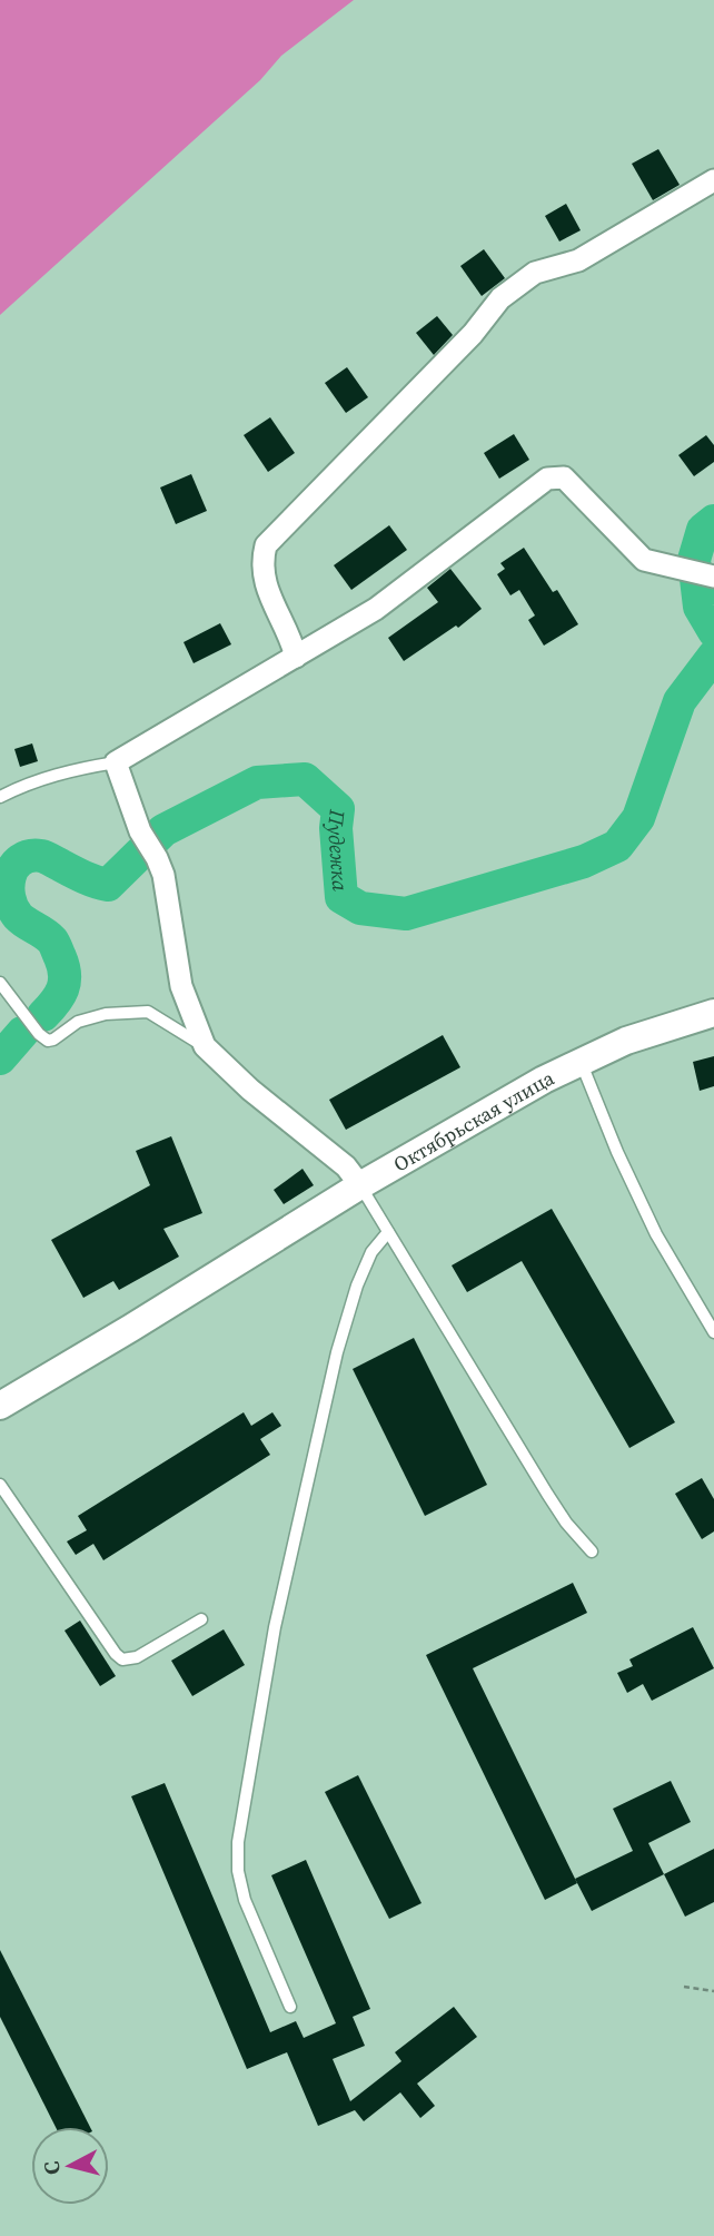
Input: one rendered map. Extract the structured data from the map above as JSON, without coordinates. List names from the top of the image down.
{
  "streets": {
    "street": ["Октябрьская улица"]
  },
  "water": ["Пудежка"],
  "north": "left"
}
